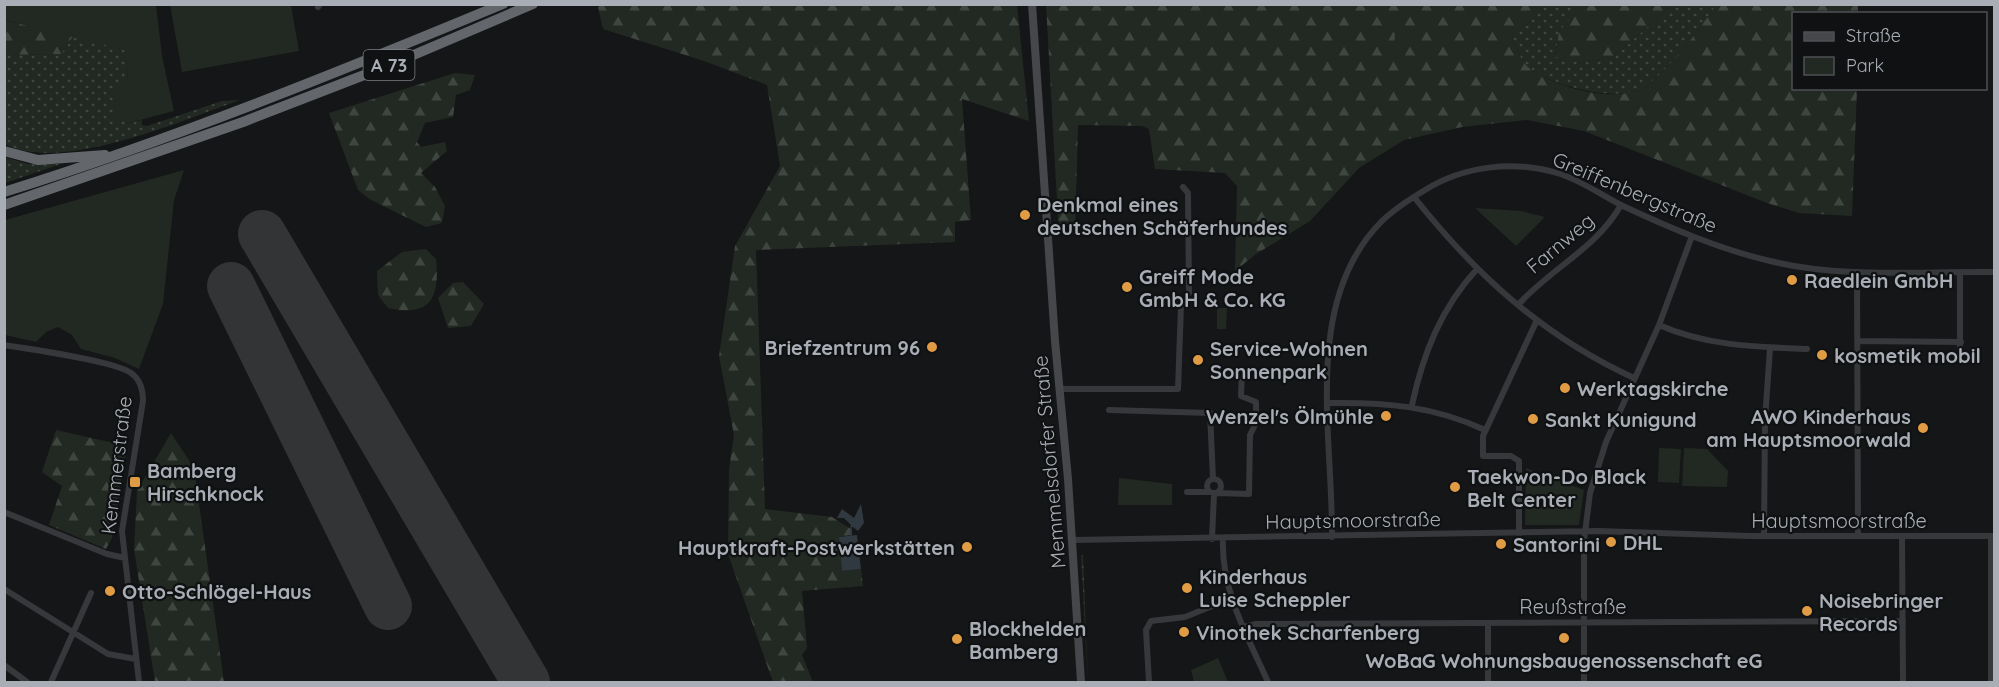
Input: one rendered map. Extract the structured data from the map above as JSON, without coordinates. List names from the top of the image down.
{
  "streets": {
    "highway": ["A 73"],
    "main road": ["Memmelsdorfer Straße"],
    "street": [
      "Greiffenbergstraße",
      "Farnweg",
      "Kemmerstraße",
      "Hauptsmoorstraße",
      "Reußstraße"
    ]
  },
  "crossings": [
    ["Greiffenbergstraße", "Farnweg"],
    ["Greiffenbergstraße", "Hauptsmoorstraße"],
    ["Memmelsdorfer Straße", "Hauptsmoorstraße"]
  ],
  "places": {
    "other": [
      "Denkmal eines deutschen Schäferhundes",
      "Raedlein GmbH",
      "Greiff Mode GmbH & Co. KG",
      "Briefzentrum 96",
      "kosmetik mobil",
      "Service-Wohnen Sonnenpark",
      "Werktagskirche",
      "Wenzel's Ölmühle",
      "Sankt Kunigund",
      "AWO Kinderhaus am Hauptsmoorwald",
      "Taekwon-Do Black Belt Center",
      "DHL",
      "Santorini",
      "Hauptkraft-Postwerkstätten",
      "Kinderhaus Luise Scheppler",
      "Otto-Schlögel-Haus",
      "Noisebringer Records",
      "Vinothek Scharfenberg",
      "WoBaG Wohnungsbaugenossenschaft eG",
      "Blockhelden Bamberg"
    ],
    "transit": ["Bamberg Hirschknock"]
  },
  "legend": ["Straße", "Park"]
}
